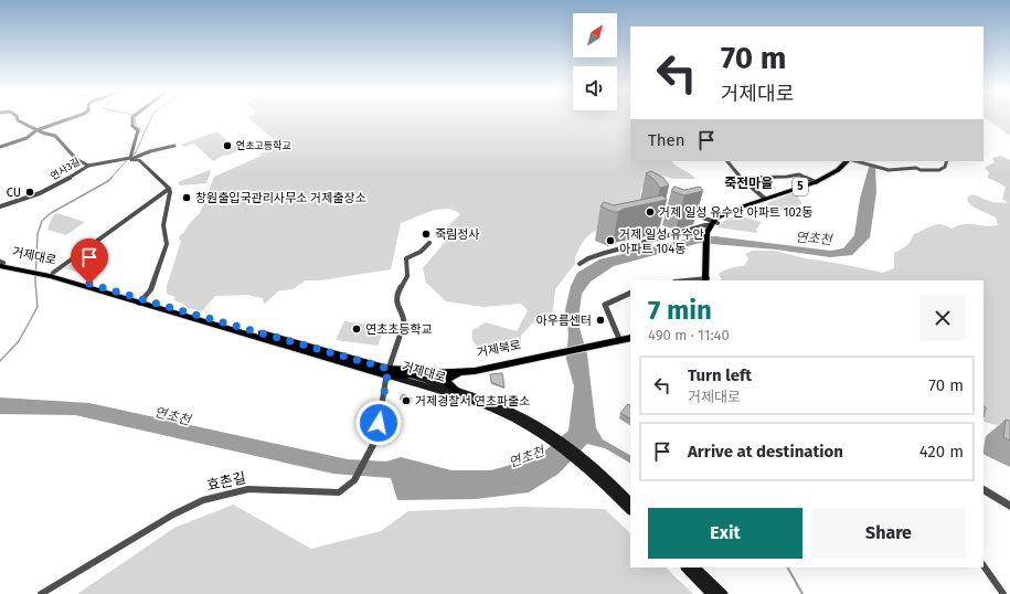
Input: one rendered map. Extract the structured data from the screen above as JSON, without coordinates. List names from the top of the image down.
{
  "streets": {
    "main road": ["5", "거제대로", "거제북로"],
    "street": ["연사3길", "효촌길"]
  },
  "crossings": [
    ["거제대로", "거제북로"],
    ["거제대로", "효촌길"],
    ["거제북로", "효촌길"]
  ],
  "districts": ["죽전마을"],
  "water": ["연초천"],
  "places": [
    "연초고등학교",
    "CU",
    "창원출입국관리사무소 거제출장소",
    "거제 일성 유수안 아파트 102동",
    "죽림정사",
    "거제 일성 유수안 아파트 104동",
    "아우름센터",
    "연초초등학교",
    "거제경찰서 연초파출소"
  ],
  "north": "top right",
  "page": {
    "turn": ["70 m", "거제대로"],
    "then": "Then",
    "heading": ["7 min", "490 m · 11:40"],
    "list": [
      {
        "name": "Turn left",
        "note": "거제대로",
        "value": "70 m"
      },
      {
        "name": "Arrive at destination",
        "value": "420 m"
      }
    ],
    "buttons": ["Exit", "Share"]
  }
}
